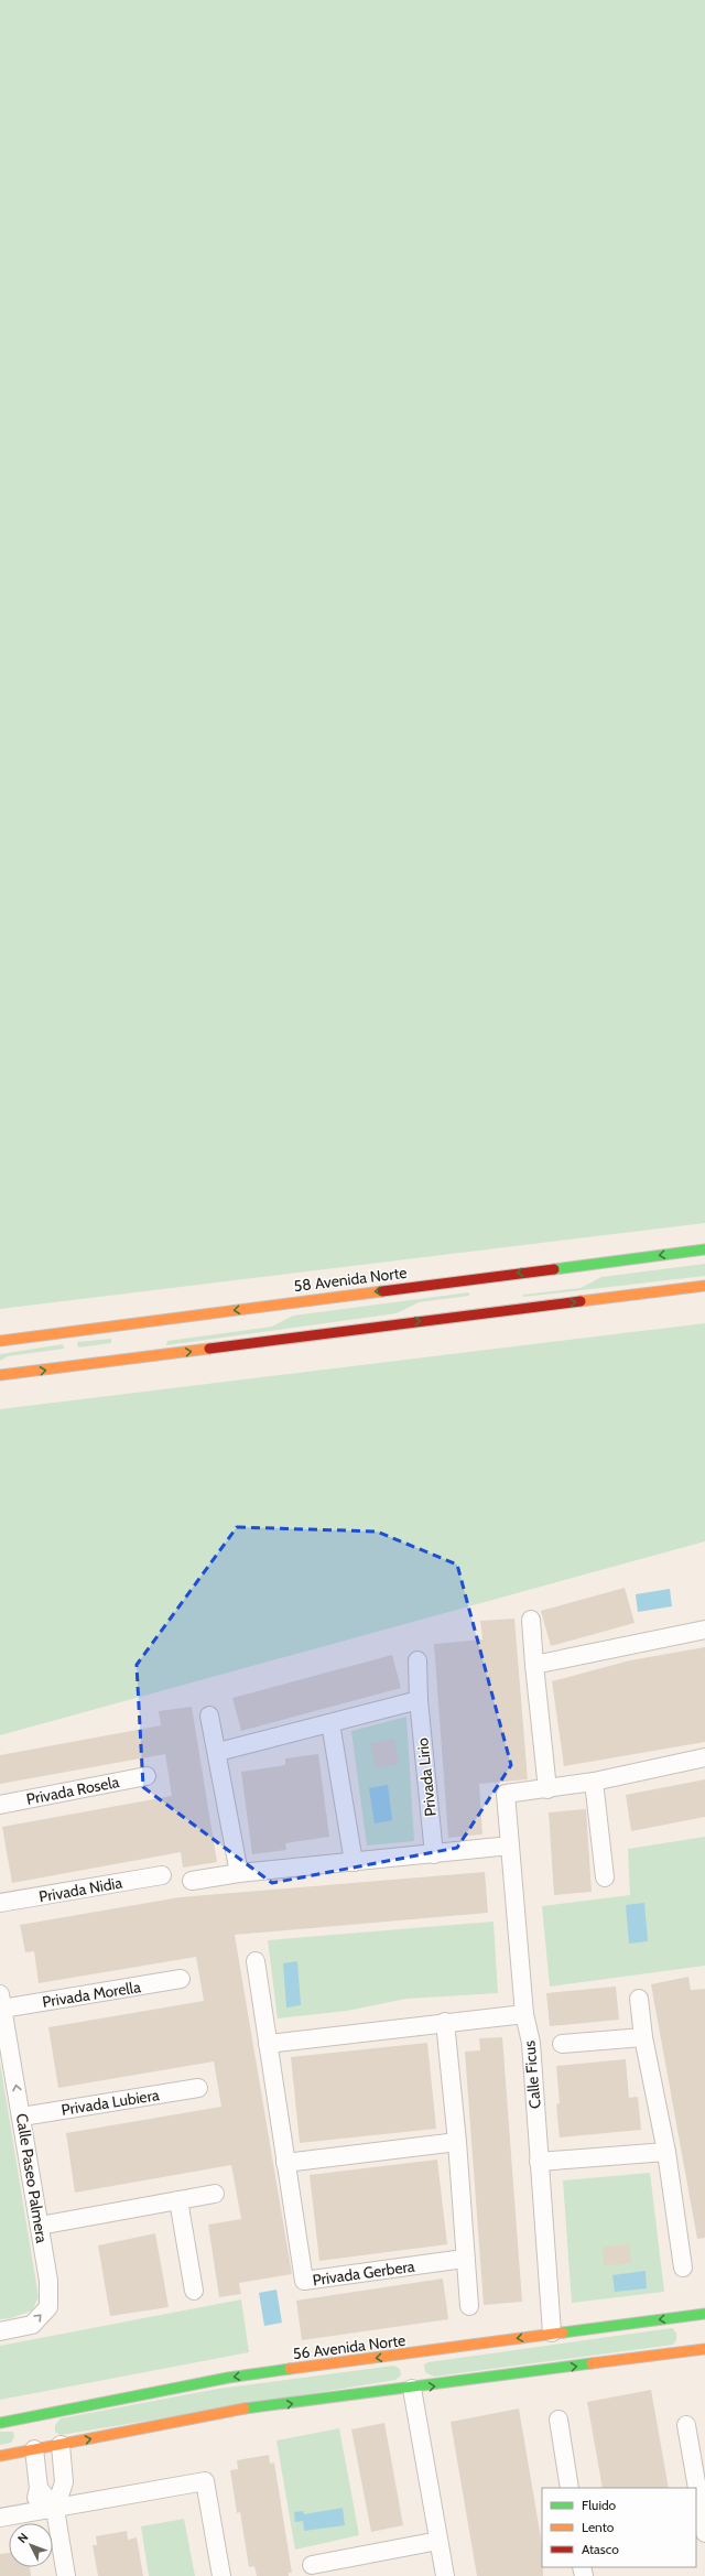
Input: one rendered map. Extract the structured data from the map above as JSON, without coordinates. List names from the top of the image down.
{
  "streets": {
    "main road": ["58 Avenida Norte", "56 Avenida Norte"],
    "street": [
      "Privada Lirio",
      "Privada Rosela",
      "Privada Nidia",
      "Privada Morella",
      "Calle Ficus",
      "Privada Lubiera",
      "Calle Paseo Palmera",
      "Privada Gerbera"
    ]
  },
  "crossings": [
    ["Privada Morella", "Calle Paseo Palmera"],
    ["Calle Ficus", "56 Avenida Norte"],
    ["Privada Lubiera", "Calle Paseo Palmera"]
  ],
  "legend": ["Fluido", "Lento", "Atasco"],
  "north": "top left"
}
